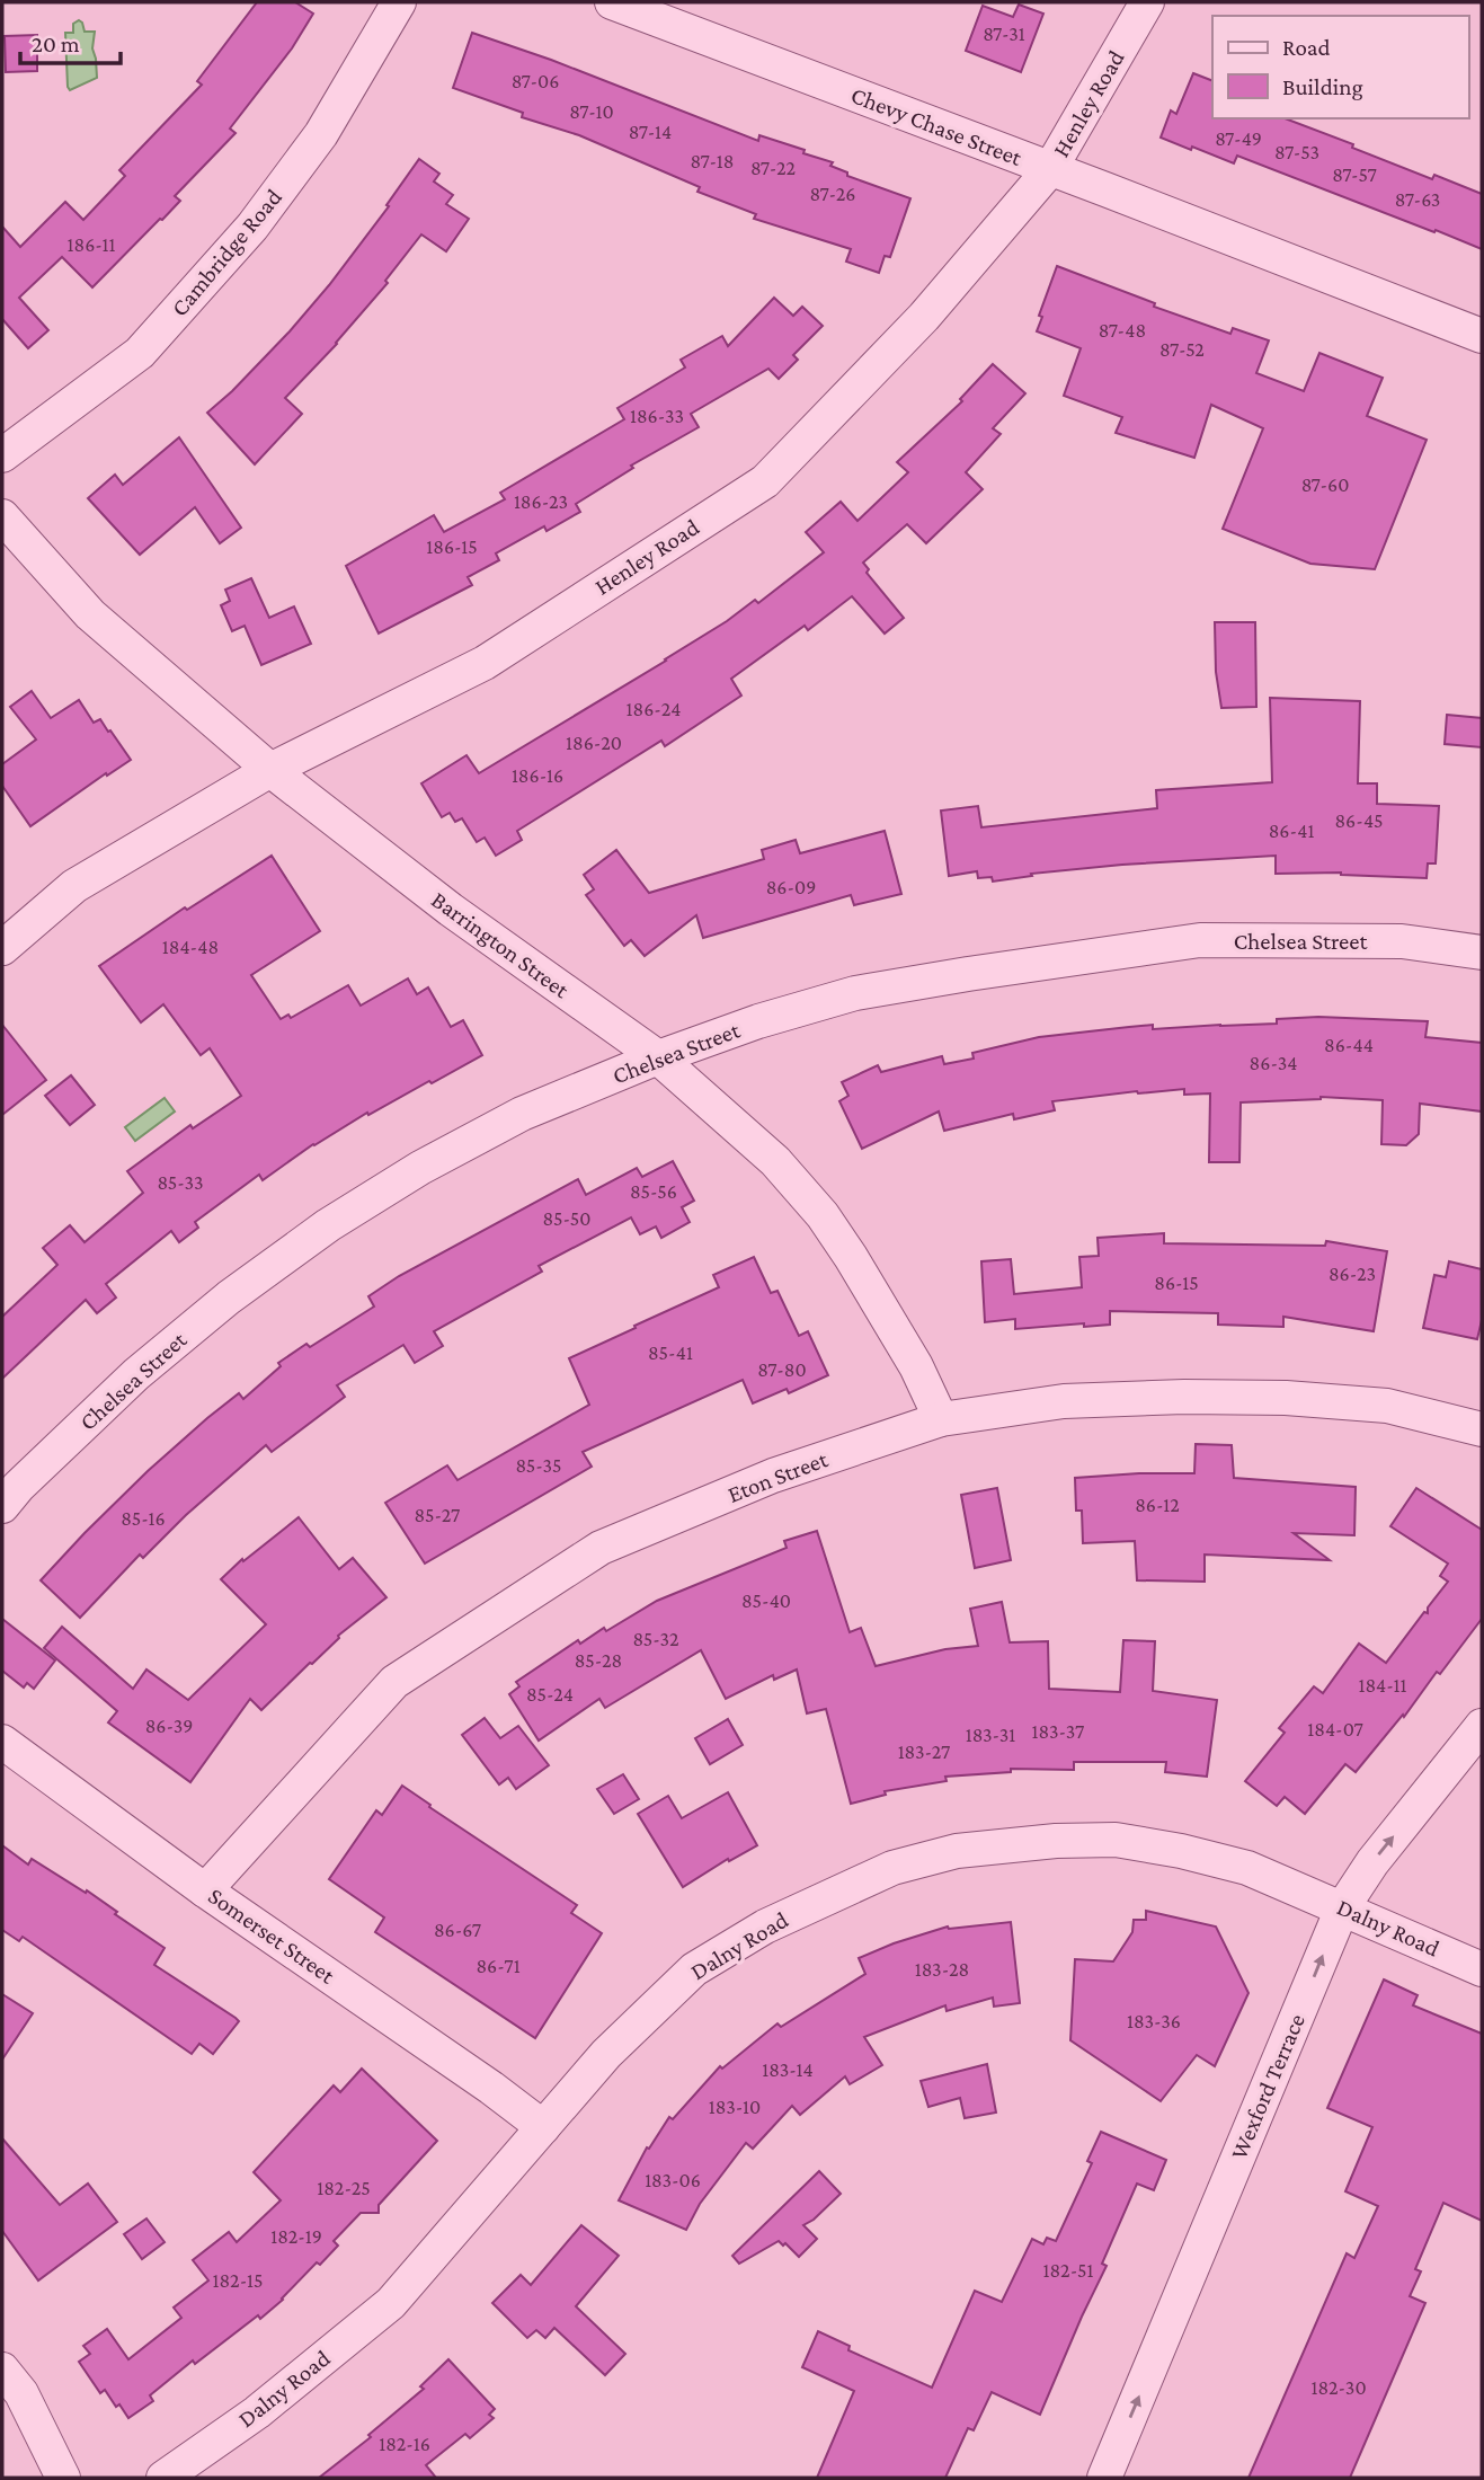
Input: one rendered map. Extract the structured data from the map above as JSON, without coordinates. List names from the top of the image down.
{
  "streets": {
    "street": [
      "Henley Road",
      "Chevy Chase Street",
      "Cambridge Road",
      "Chelsea Street",
      "Barrington Street",
      "Eton Street",
      "Dalny Road",
      "Somerset Street",
      "Wexford Terrace"
    ]
  },
  "crossings": [
    ["Henley Road", "Chevy Chase Street"],
    ["Henley Road", "Barrington Street"],
    ["Chelsea Street", "Barrington Street"],
    ["Barrington Street", "Eton Street"],
    ["Eton Street", "Somerset Street"],
    ["Dalny Road", "Somerset Street"],
    ["Dalny Road", "Wexford Terrace"]
  ],
  "one_way": ["Wexford Terrace"],
  "house_numbers": [
    "87-31",
    "87-06",
    "87-10",
    "87-14",
    "87-49",
    "87-53",
    "87-18",
    "87-22",
    "87-57",
    "87-26",
    "87-63",
    "186-11",
    "87-48",
    "87-52",
    "186-33",
    "87-60",
    "186-23",
    "186-15",
    "186-24",
    "186-20",
    "186-16",
    "86-45",
    "86-41",
    "86-09",
    "184-48",
    "86-44",
    "86-34",
    "85-33",
    "85-56",
    "85-50",
    "86-23",
    "86-15",
    "85-41",
    "87-80",
    "85-35",
    "86-12",
    "85-27",
    "85-16",
    "85-40",
    "85-32",
    "85-28",
    "184-11",
    "85-24",
    "86-39",
    "184-07",
    "183-37",
    "183-31",
    "183-27",
    "86-67",
    "86-71",
    "183-28",
    "183-36",
    "183-14",
    "183-10",
    "183-06",
    "182-25",
    "182-19",
    "182-51",
    "182-15",
    "182-30",
    "182-16"
  ],
  "legend": ["Road", "Building"],
  "scale_bar": "20 m"
}
